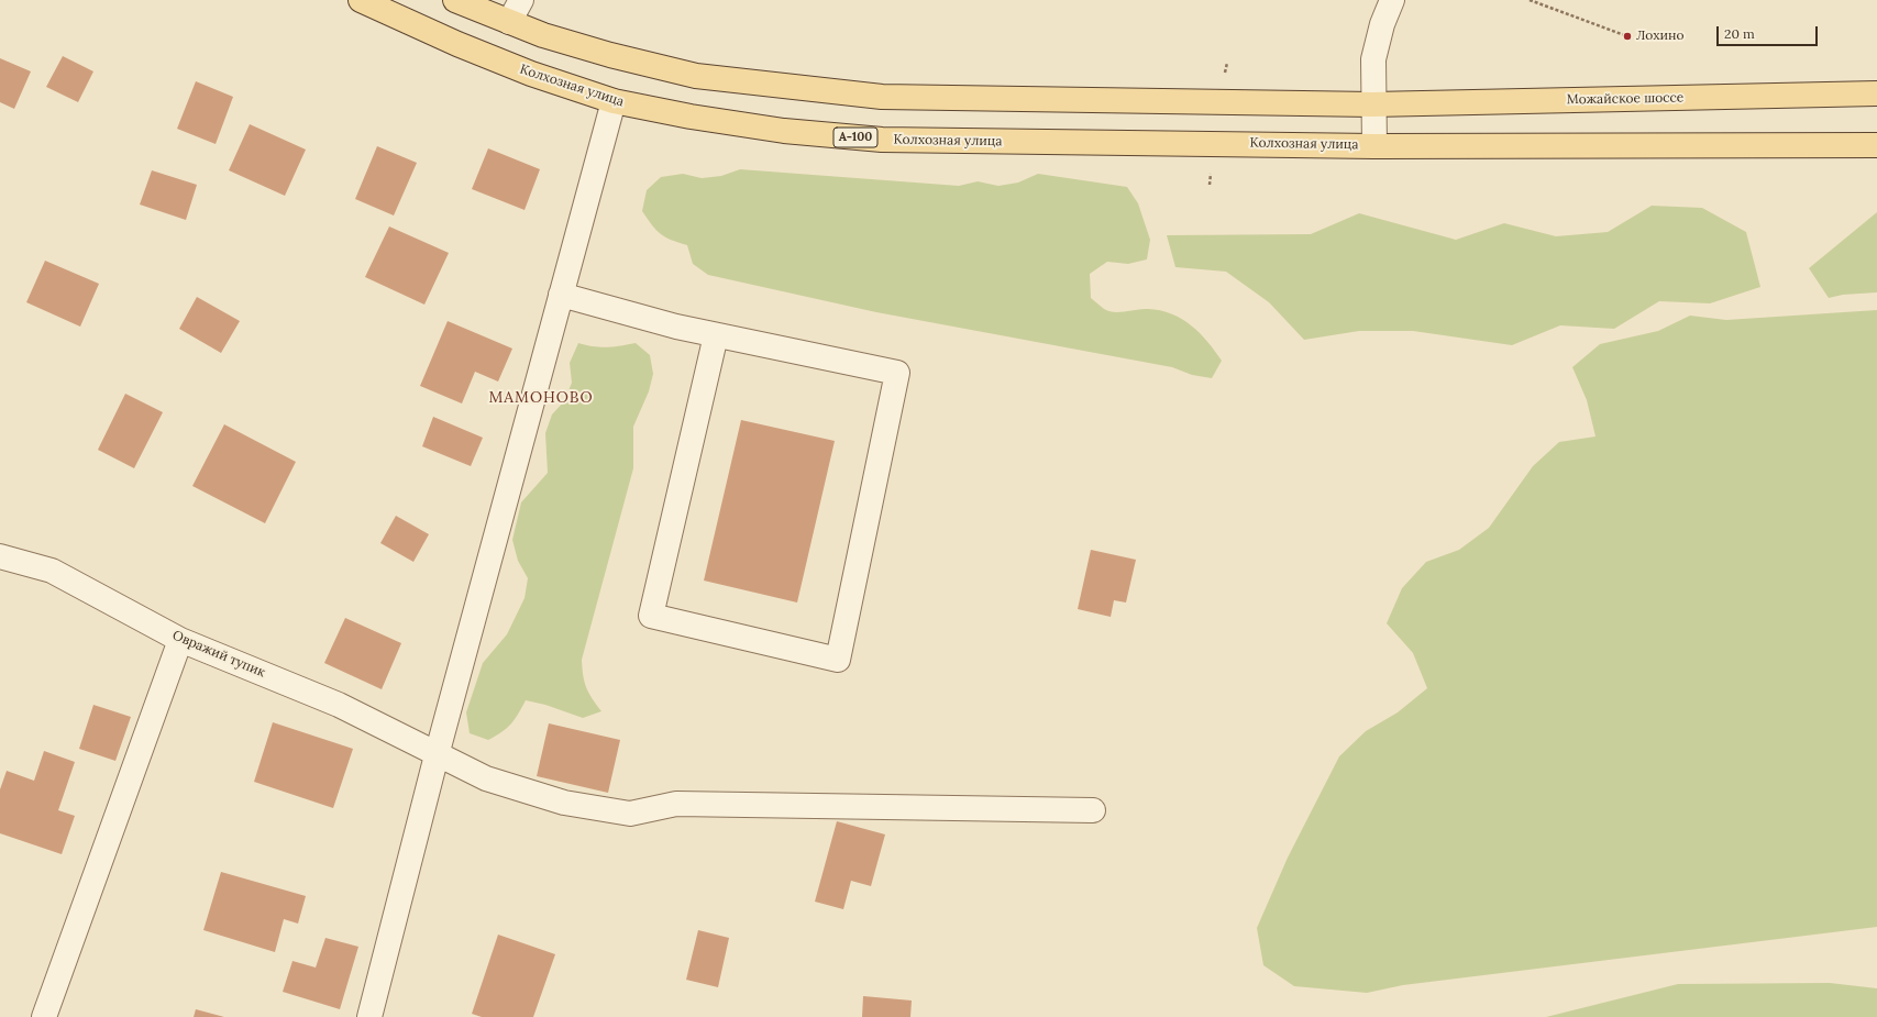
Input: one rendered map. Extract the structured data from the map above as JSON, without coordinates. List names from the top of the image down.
{
  "streets": {
    "main road": ["Колхозная улица", "Можайское шоссе", "А-100"],
    "street": ["Овражий тупик"]
  },
  "districts": ["МАМОНОВО"],
  "places": ["Лохино"],
  "scale_bar": "20 m"
}
